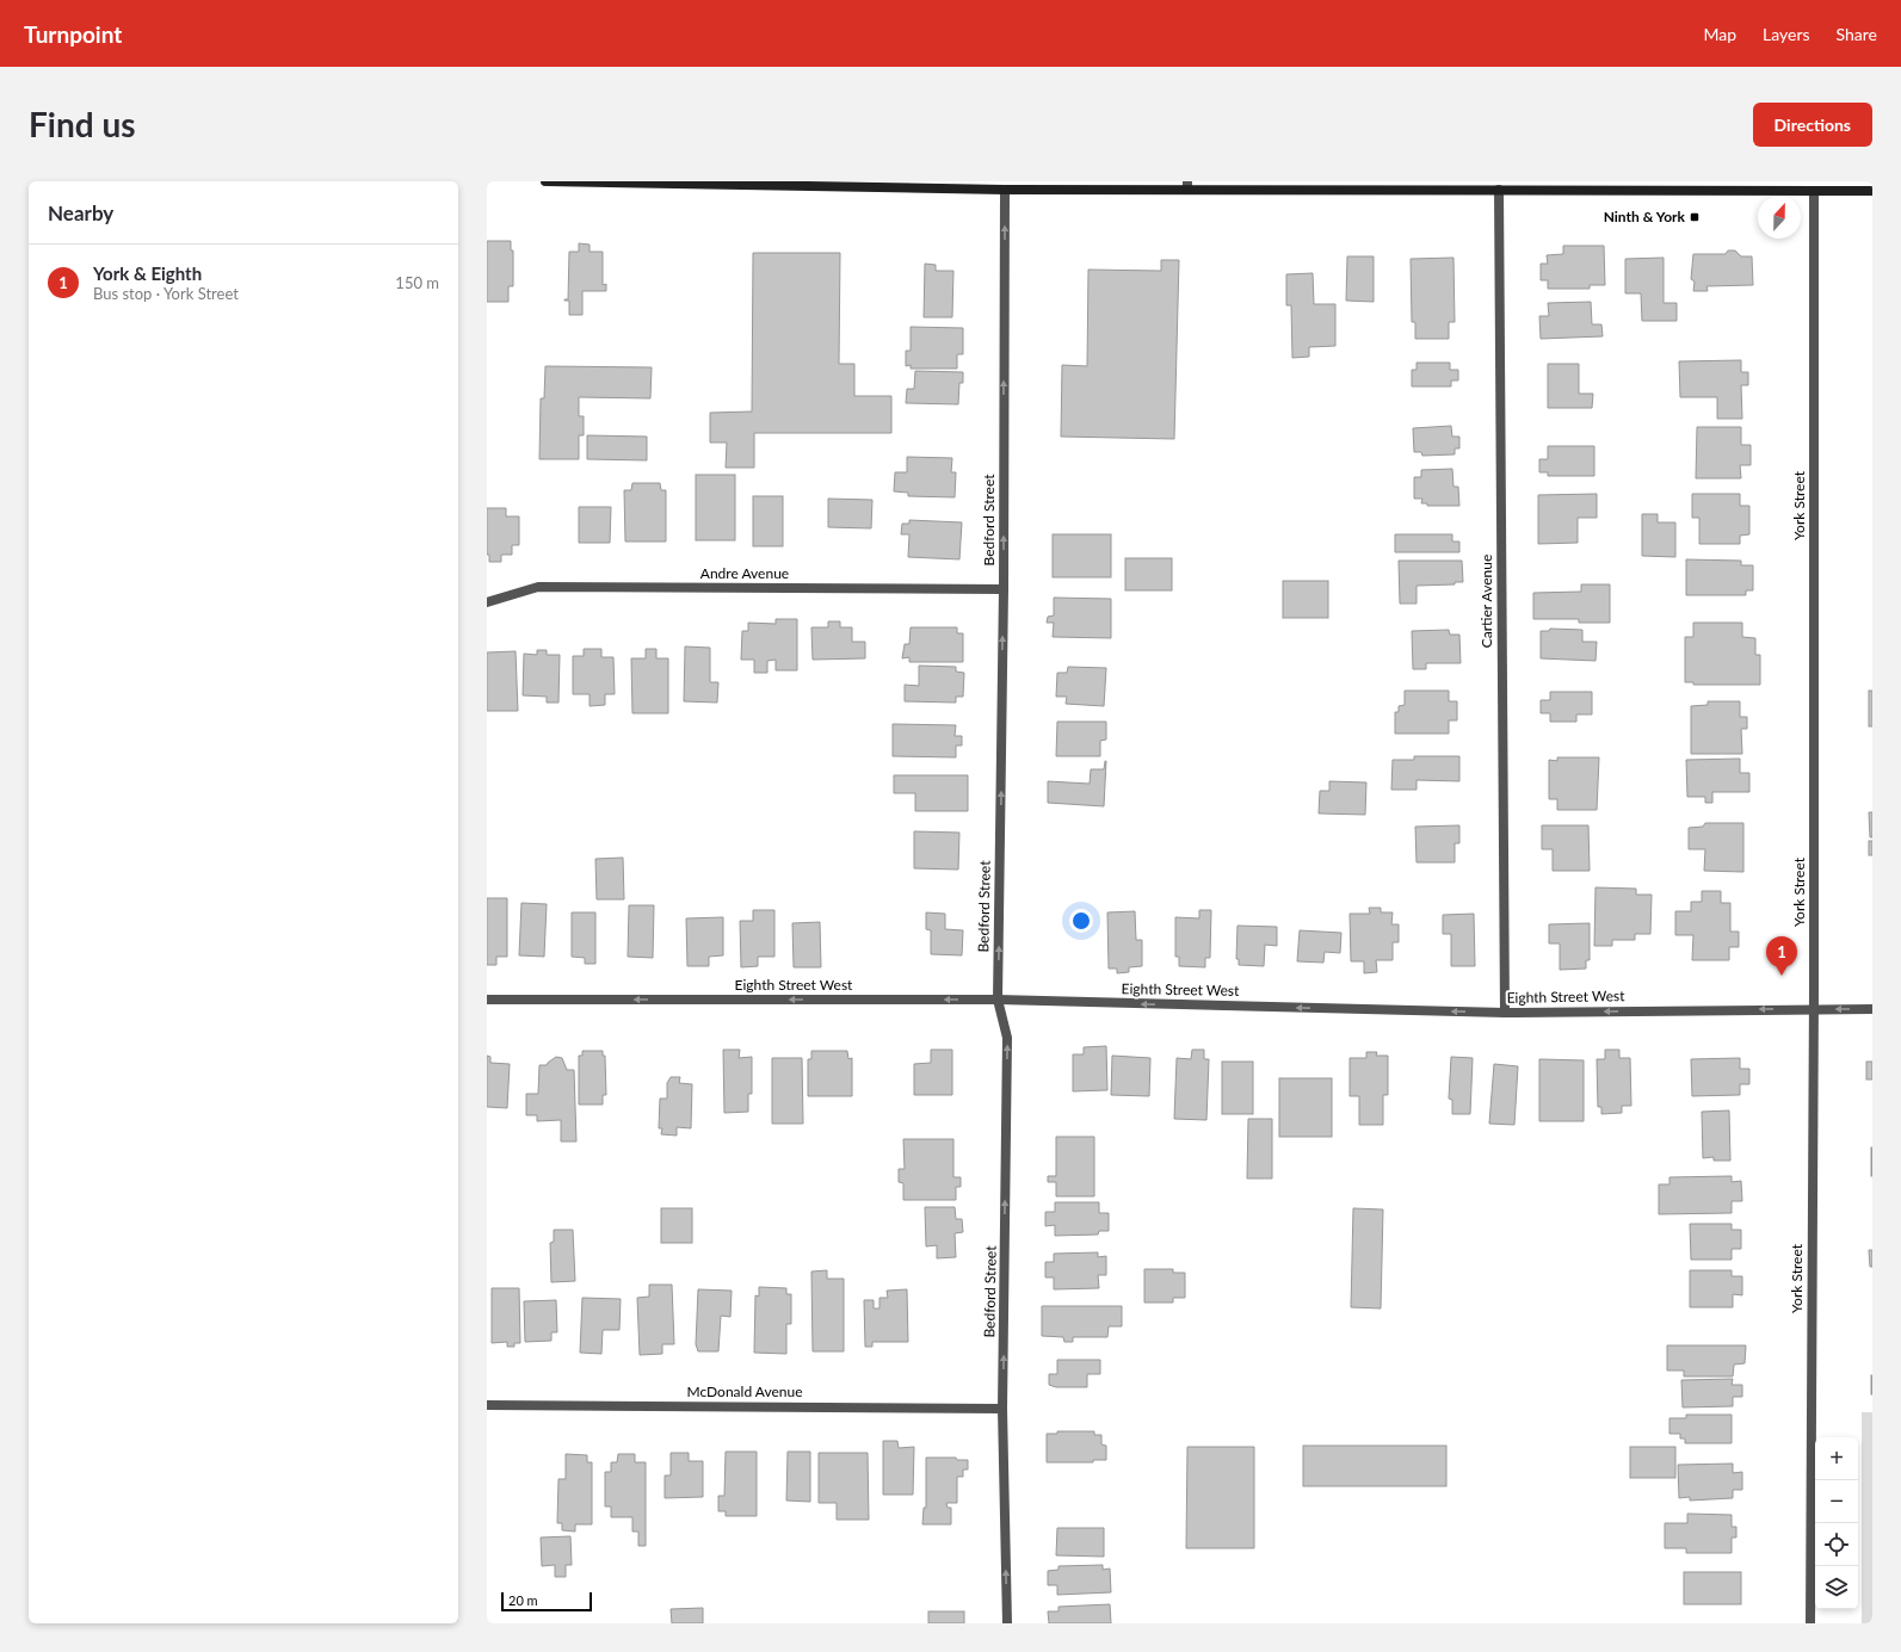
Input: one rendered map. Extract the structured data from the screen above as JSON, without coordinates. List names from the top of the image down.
{
  "streets": {
    "street": [
      "York Street",
      "Bedford Street",
      "Andre Avenue",
      "Cartier Avenue",
      "Eighth Street West",
      "McDonald Avenue"
    ]
  },
  "crossings": [
    ["York Street", "Eighth Street West"],
    ["Bedford Street", "Andre Avenue"],
    ["Bedford Street", "Eighth Street West"],
    ["Bedford Street", "McDonald Avenue"],
    ["Cartier Avenue", "Eighth Street West"]
  ],
  "one_way": ["Bedford Street", "Eighth Street West"],
  "places": {
    "transit": ["Ninth & York"]
  },
  "scale_bar": "20 m",
  "north": "top",
  "page": {
    "header": "Turnpoint",
    "nav": ["Map", "Layers", "Share"],
    "buttons": "Directions",
    "title": "Find us",
    "heading": "Nearby",
    "list": [
      {
        "mark": "1",
        "name": "York & Eighth",
        "note": "Bus stop · York Street",
        "value": "150 m"
      }
    ],
    "pins": "1",
    "map_buttons": ["+", "−"],
    "scale": "20 m"
  }
}
